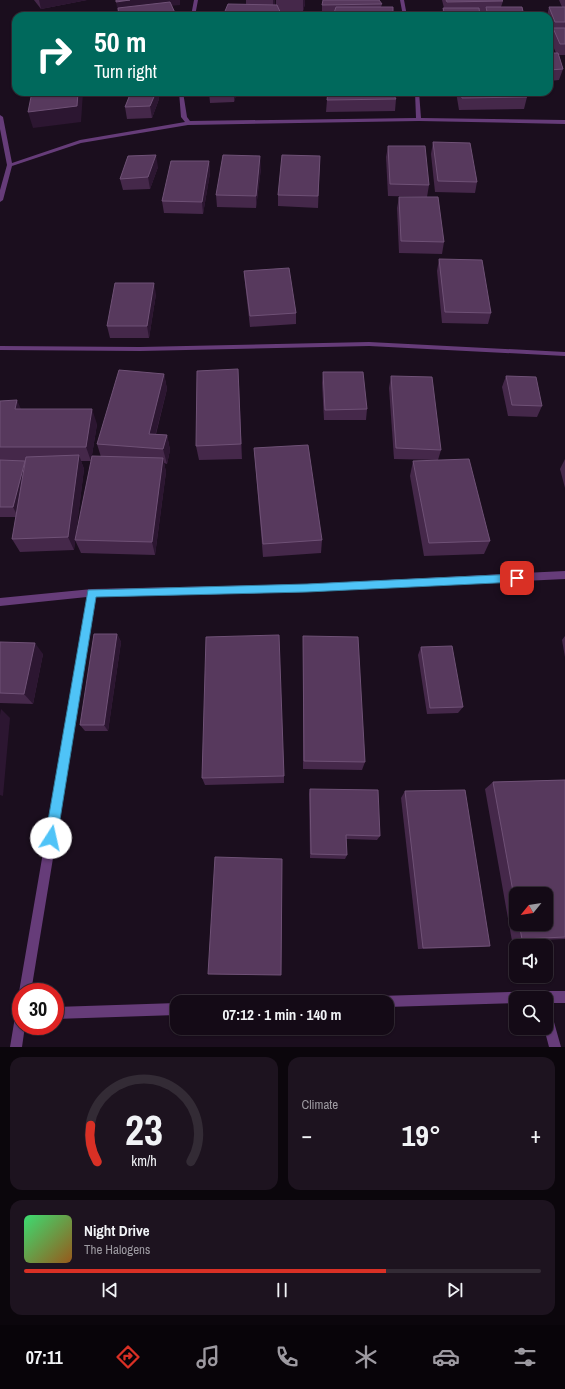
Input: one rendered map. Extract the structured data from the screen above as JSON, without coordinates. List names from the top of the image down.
{
  "north": "bottom left",
  "page": {
    "turn": ["50 m", "Turn right"],
    "limit": "30",
    "trip": "07:12 · 1 min · 140 m",
    "tile": "Climate",
    "heat": ["−", "19°", "+"],
    "song": ["Night Drive", "The Halogens"],
    "tabs": "07:11",
    "gauge": ["23", "km/h"]
  }
}
